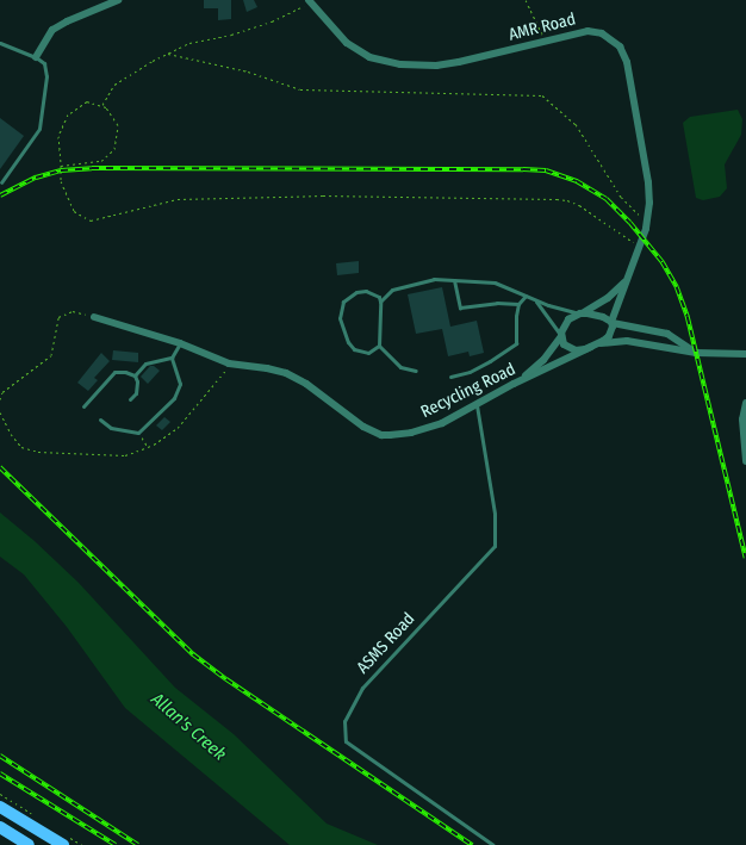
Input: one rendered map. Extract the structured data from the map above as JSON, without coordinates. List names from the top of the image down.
{
  "streets": {
    "street": ["AMR Road", "Recycling Road"],
    "lane": ["ASMS Road"]
  },
  "crossings": [
    ["AMR Road", "Recycling Road"],
    ["Recycling Road", "ASMS Road"]
  ],
  "water": ["Allan's Creek"]
}
